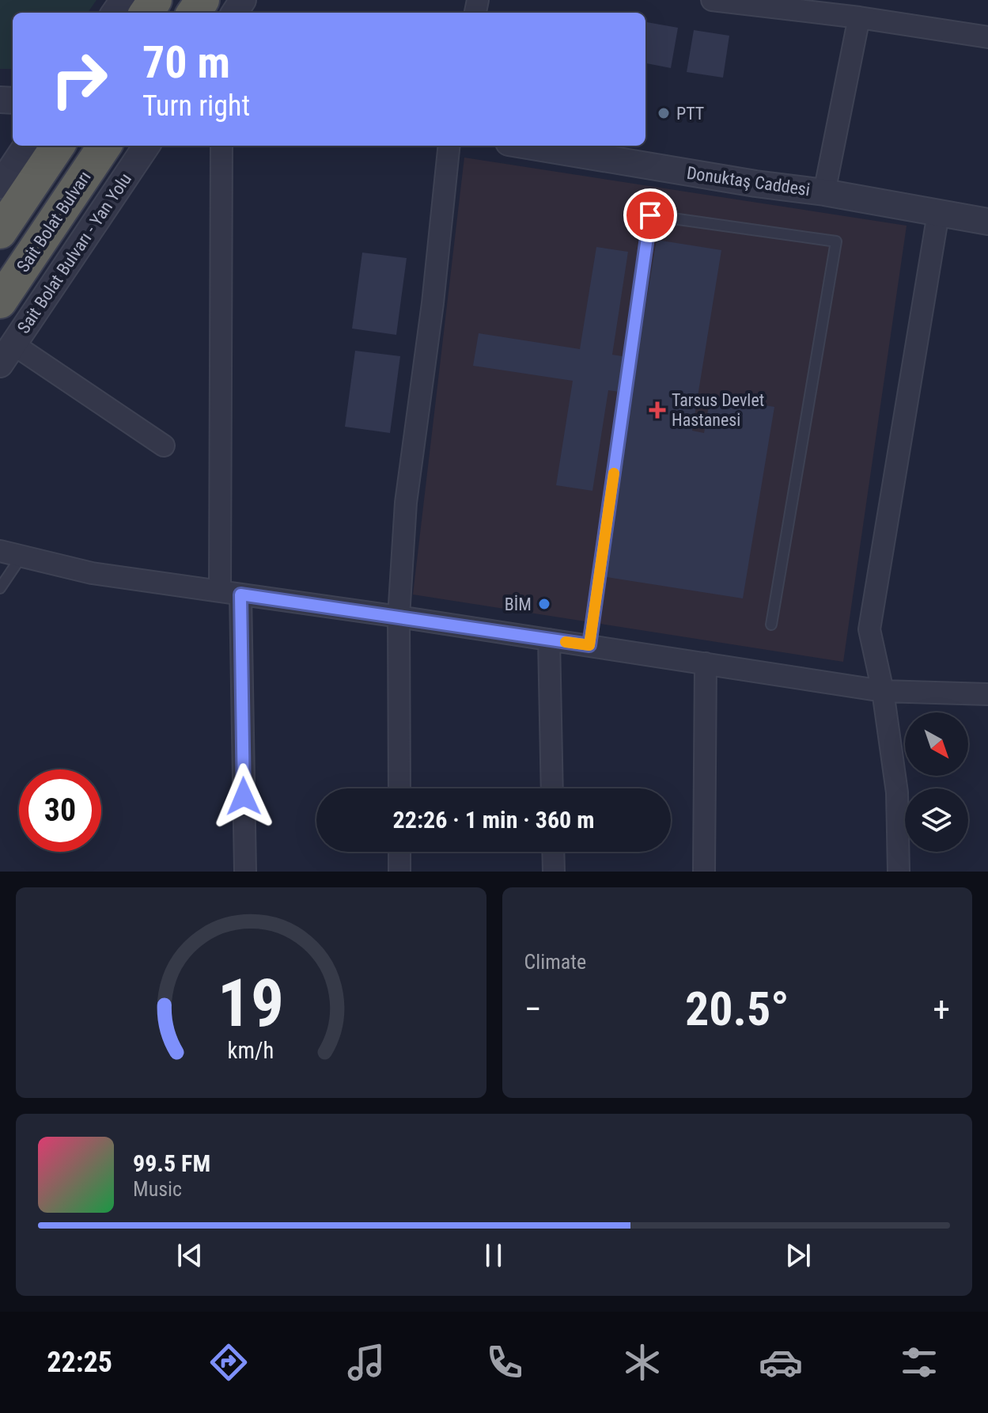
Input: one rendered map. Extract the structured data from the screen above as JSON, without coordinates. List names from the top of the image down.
{
  "streets": {
    "highway": ["Sait Bolat Bulvarı"],
    "street": ["Donuktaş Caddesi", "Sait Bolat Bulvarı - Yan Yolu"]
  },
  "places": {
    "other": ["PTT", "BİM"],
    "health": ["Tarsus Devlet Hastanesi"]
  },
  "north": "bottom right",
  "page": {
    "turn": ["70 m", "Turn right"],
    "limit": "30",
    "trip": "22:26 · 1 min · 360 m",
    "tile": "Climate",
    "heat": ["−", "20.5°", "+"],
    "song": ["99.5 FM", "Music"],
    "tabs": "22:25",
    "gauge": ["19", "km/h"]
  }
}
